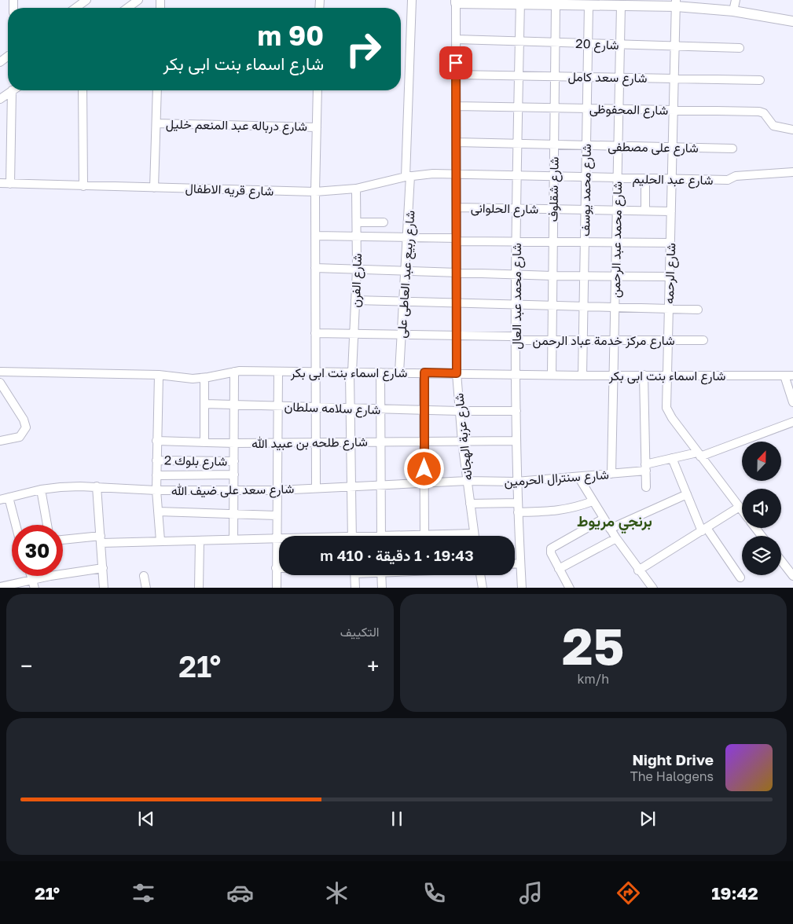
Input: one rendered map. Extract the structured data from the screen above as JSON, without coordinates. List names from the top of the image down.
{
  "streets": {
    "street": [
      "شارع 20",
      "شارع سعد كامل",
      "شارع المحفوظى",
      "شارع درباله عبد المنعم خليل",
      "شارع على مصطفى",
      "شارع عبد الحليم",
      "شارع قريه الاطفال",
      "شارع شقلوف",
      "شارع محمد يوسف",
      "شارع الحلوانى",
      "شارع محمد عبد الرحمن",
      "شارع الرحمه",
      "شارع ربيع عبد العاطى على",
      "شارع الفرن",
      "شارع محمد عبد العال",
      "شارع مركز خدمة عباد الرحمن",
      "شارع اسماء بنت ابى بكر",
      "شارع سلامه سلطان",
      "شارع عزبة الهجانه",
      "شارع طلحه بن عبيد الله",
      "شارع بلوك 2",
      "شارع سنترال الحرمين",
      "شارع سعد على ضيف الله"
    ]
  },
  "crossings": [
    ["شارع 20", "شارع شقلوف"],
    ["شارع 20", "شارع محمد يوسف"],
    ["شارع 20", "شارع محمد عبد الرحمن"],
    ["شارع 20", "شارع الرحمه"],
    ["شارع 20", "شارع محمد عبد العال"],
    ["شارع 20", "شارع عزبة الهجانه"],
    ["شارع سعد كامل", "شارع شقلوف"],
    ["شارع سعد كامل", "شارع محمد يوسف"],
    ["شارع سعد كامل", "شارع محمد عبد الرحمن"],
    ["شارع سعد كامل", "شارع الرحمه"],
    ["شارع سعد كامل", "شارع محمد عبد العال"],
    ["شارع سعد كامل", "شارع عزبة الهجانه"],
    ["شارع المحفوظى", "شارع شقلوف"],
    ["شارع المحفوظى", "شارع محمد يوسف"],
    ["شارع المحفوظى", "شارع محمد عبد الرحمن"],
    ["شارع المحفوظى", "شارع الرحمه"],
    ["شارع المحفوظى", "شارع محمد عبد العال"],
    ["شارع المحفوظى", "شارع عزبة الهجانه"],
    ["شارع على مصطفى", "شارع شقلوف"],
    ["شارع على مصطفى", "شارع محمد يوسف"],
    ["شارع على مصطفى", "شارع محمد عبد الرحمن"],
    ["شارع على مصطفى", "شارع الرحمه"],
    ["شارع على مصطفى", "شارع محمد عبد العال"],
    ["شارع على مصطفى", "شارع عزبة الهجانه"],
    ["شارع عبد الحليم", "شارع قريه الاطفال"],
    ["شارع عبد الحليم", "شارع شقلوف"],
    ["شارع عبد الحليم", "شارع محمد يوسف"],
    ["شارع عبد الحليم", "شارع محمد عبد الرحمن"],
    ["شارع عبد الحليم", "شارع الرحمه"],
    ["شارع عبد الحليم", "شارع محمد عبد العال"],
    ["شارع عبد الحليم", "شارع عزبة الهجانه"],
    ["شارع قريه الاطفال", "شارع ربيع عبد العاطى على"],
    ["شارع قريه الاطفال", "شارع الفرن"],
    ["شارع قريه الاطفال", "شارع عزبة الهجانه"],
    ["شارع شقلوف", "شارع الحلوانى"],
    ["شارع شقلوف", "شارع مركز خدمة عباد الرحمن"],
    ["شارع شقلوف", "شارع اسماء بنت ابى بكر"],
    ["شارع محمد يوسف", "شارع الحلوانى"],
    ["شارع محمد يوسف", "شارع مركز خدمة عباد الرحمن"],
    ["شارع محمد يوسف", "شارع اسماء بنت ابى بكر"],
    ["شارع الحلوانى", "شارع محمد عبد الرحمن"],
    ["شارع الحلوانى", "شارع الرحمه"],
    ["شارع الحلوانى", "شارع محمد عبد العال"],
    ["شارع الحلوانى", "شارع عزبة الهجانه"],
    ["شارع محمد عبد الرحمن", "شارع مركز خدمة عباد الرحمن"],
    ["شارع محمد عبد الرحمن", "شارع اسماء بنت ابى بكر"],
    ["شارع محمد عبد الرحمن", "شارع سنترال الحرمين"],
    ["شارع الرحمه", "شارع مركز خدمة عباد الرحمن"],
    ["شارع الرحمه", "شارع اسماء بنت ابى بكر"],
    ["شارع الرحمه", "شارع سنترال الحرمين"],
    ["شارع ربيع عبد العاطى على", "شارع مركز خدمة عباد الرحمن"],
    ["شارع ربيع عبد العاطى على", "شارع اسماء بنت ابى بكر"],
    ["شارع الفرن", "شارع مركز خدمة عباد الرحمن"],
    ["شارع الفرن", "شارع اسماء بنت ابى بكر"],
    ["شارع الفرن", "شارع سلامه سلطان"],
    ["شارع الفرن", "شارع طلحه بن عبيد الله"],
    ["شارع الفرن", "شارع سعد على ضيف الله"],
    ["شارع محمد عبد العال", "شارع مركز خدمة عباد الرحمن"],
    ["شارع محمد عبد العال", "شارع اسماء بنت ابى بكر"],
    ["شارع محمد عبد العال", "شارع سلامه سلطان"],
    ["شارع محمد عبد العال", "شارع طلحه بن عبيد الله"],
    ["شارع محمد عبد العال", "شارع سنترال الحرمين"],
    ["شارع مركز خدمة عباد الرحمن", "شارع عزبة الهجانه"],
    ["شارع اسماء بنت ابى بكر", "شارع عزبة الهجانه"],
    ["شارع سلامه سلطان", "شارع عزبة الهجانه"],
    ["شارع عزبة الهجانه", "شارع طلحه بن عبيد الله"],
    ["شارع عزبة الهجانه", "شارع سنترال الحرمين"],
    ["شارع عزبة الهجانه", "شارع سعد على ضيف الله"],
    ["شارع سنترال الحرمين", "شارع سعد على ضيف الله"]
  ],
  "districts": ["برنجي مريوط"],
  "north": "top",
  "page": {
    "turn": ["90 m", "شارع اسماء بنت ابى بكر"],
    "limit": "30",
    "trip": "19:43 · 1 دقيقة · 410 m",
    "tile": [
      ["25", "km/h"],
      "التكييف"
    ],
    "heat": ["−", "21°", "+"],
    "song": ["Night Drive", "The Halogens"],
    "tabs": ["19:42", "21°"]
  }
}
